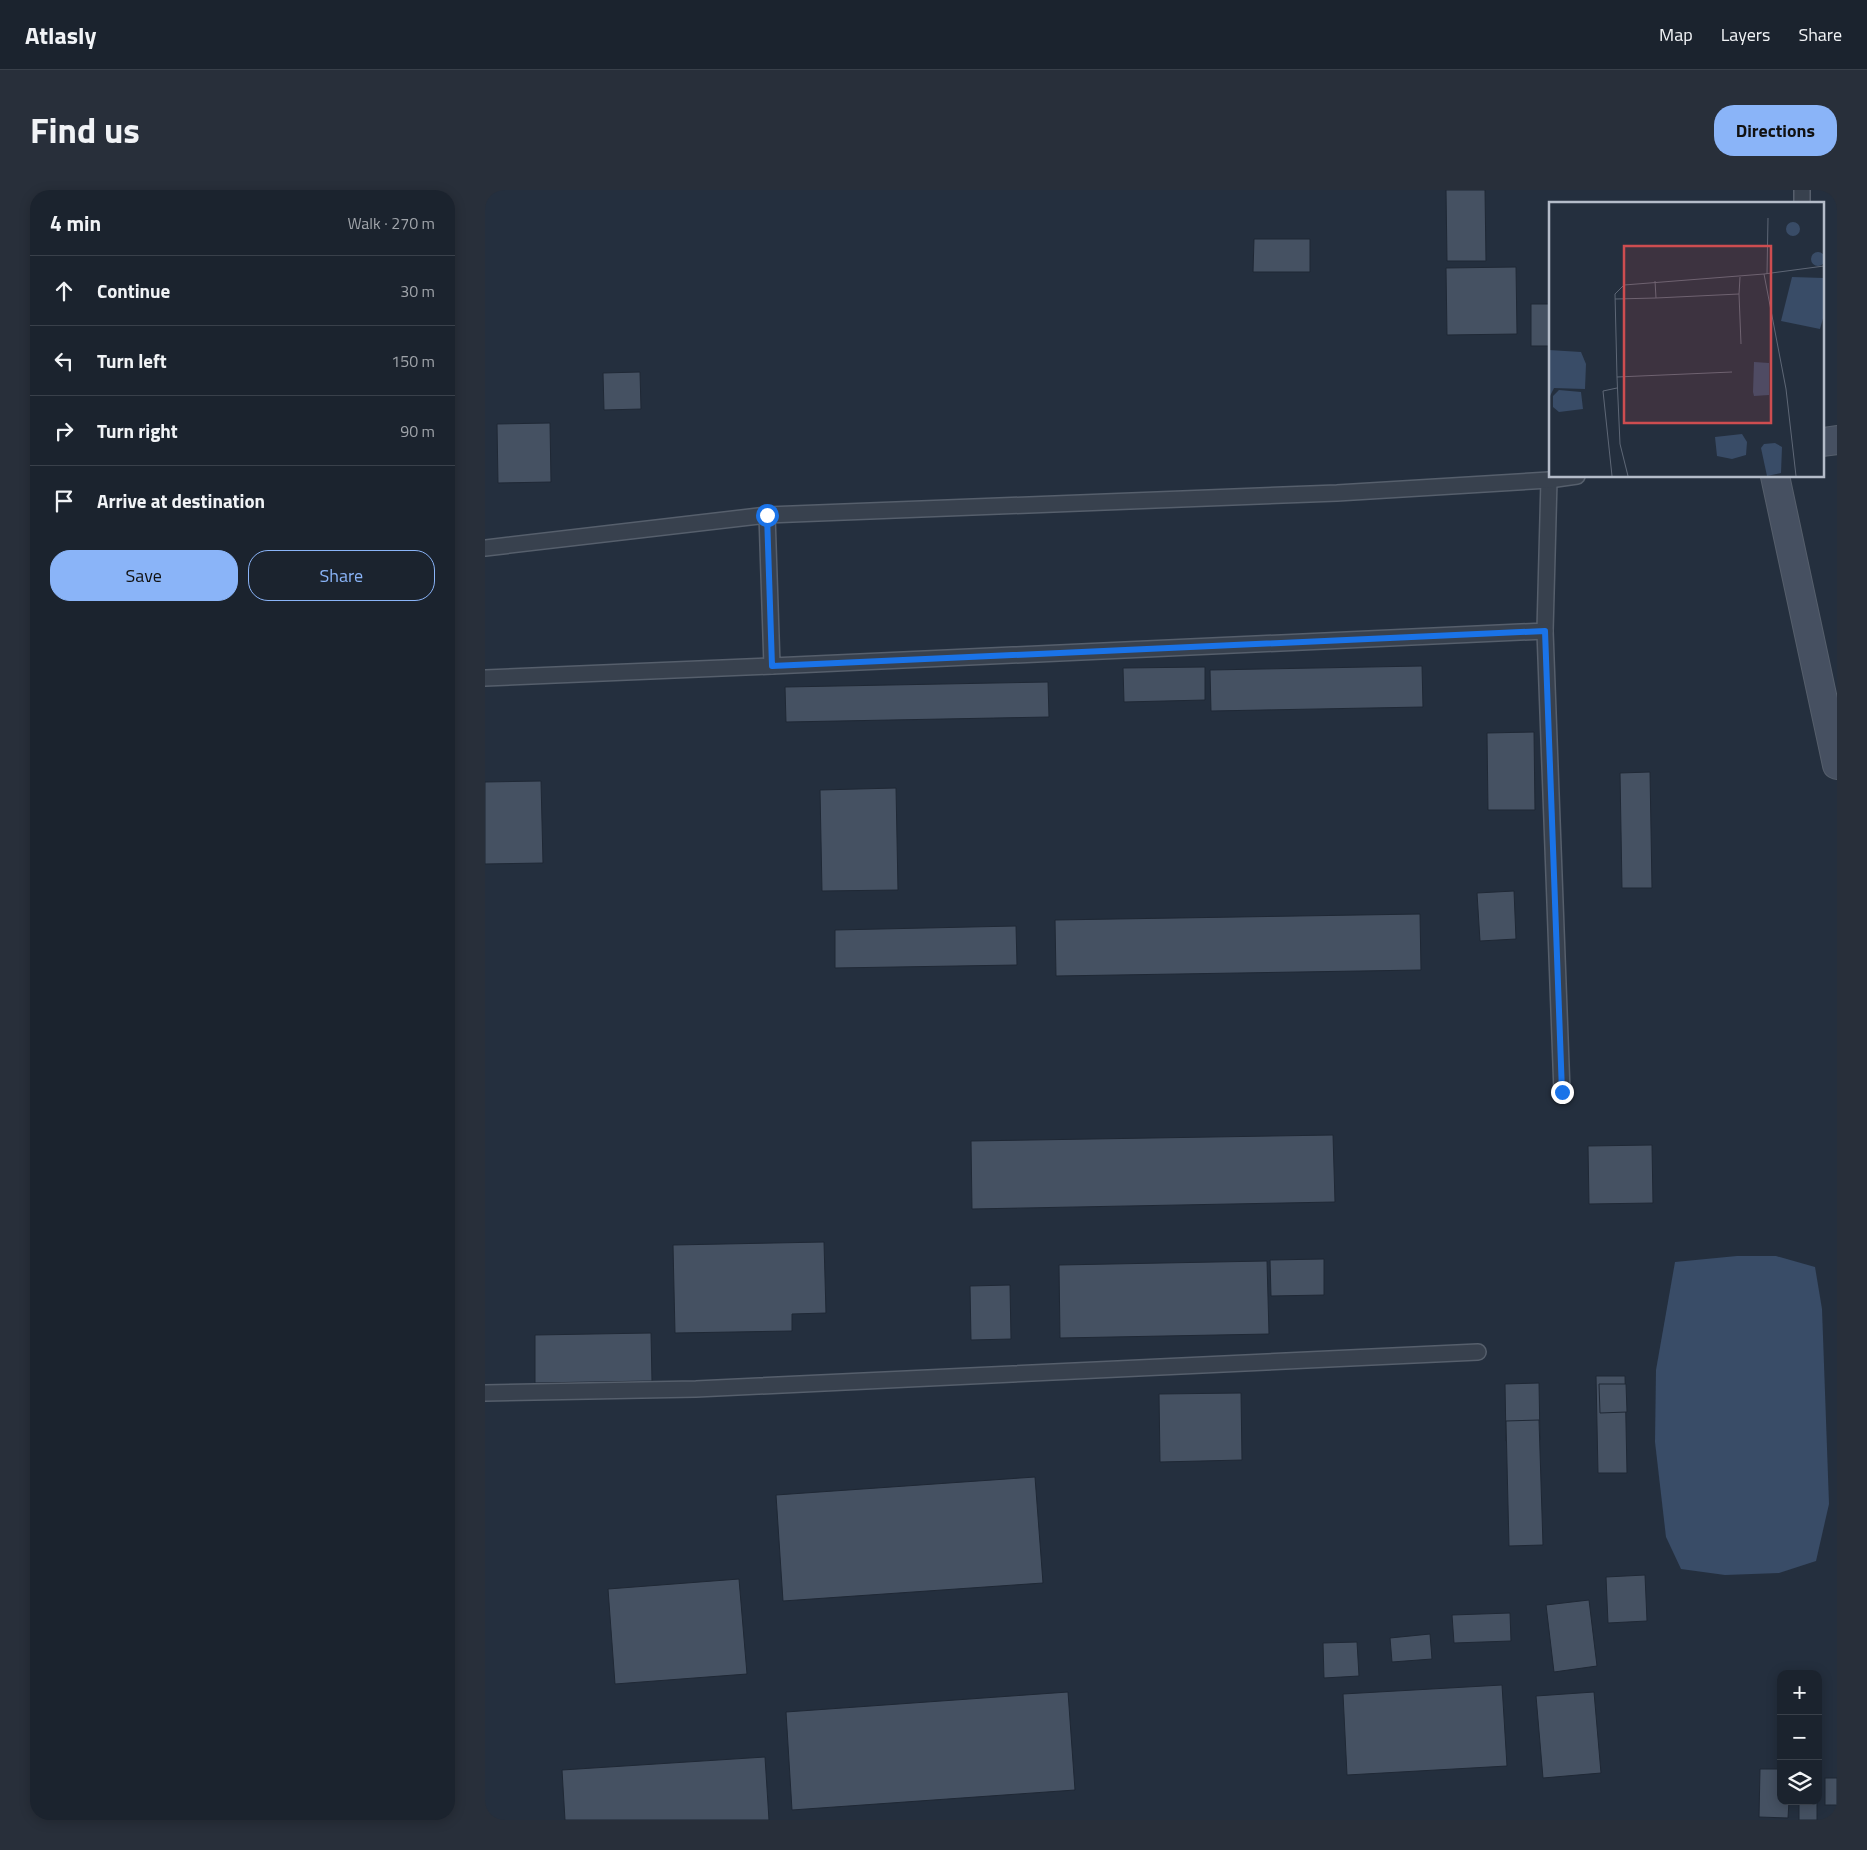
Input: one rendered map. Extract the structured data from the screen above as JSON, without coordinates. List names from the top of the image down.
{
  "page": {
    "header": "Atlasly",
    "nav": ["Map", "Layers", "Share"],
    "title": "Find us",
    "buttons": [
      "Directions",
      ["Save", "Share"]
    ],
    "heading": ["4 min", "Walk · 270 m"],
    "list": [
      ["Continue", "30 m"],
      ["Turn left", "150 m"],
      ["Turn right", "90 m"],
      "Arrive at destination"
    ],
    "map_buttons": ["+", "−"]
  }
}
